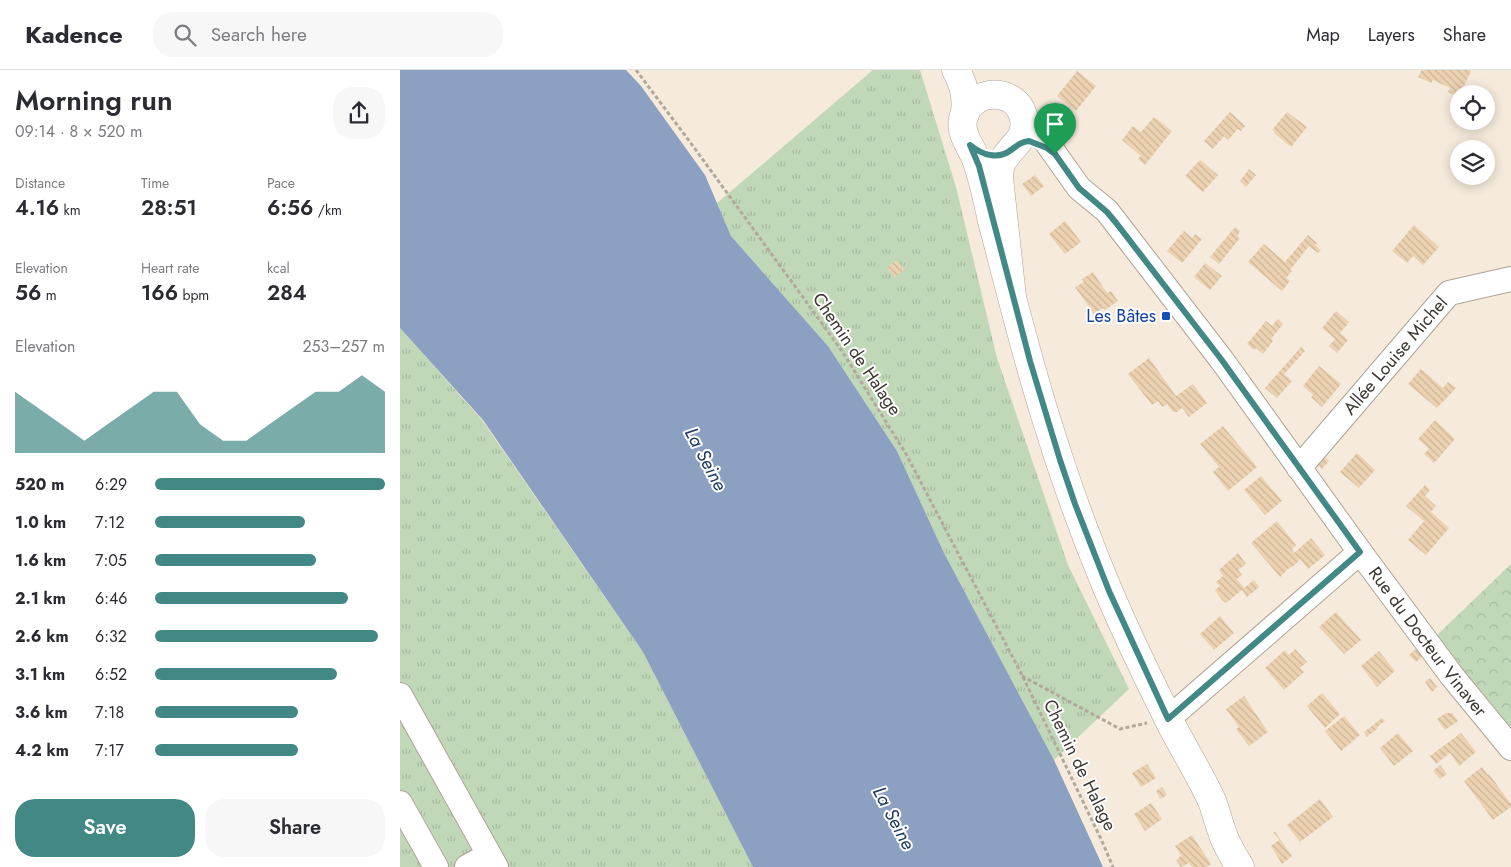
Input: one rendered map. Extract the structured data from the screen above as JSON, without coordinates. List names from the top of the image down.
{
  "streets": {
    "street": ["Allée Louise Michel", "Rue du Docteur Vinaver"],
    "path": ["Chemin de Halage"]
  },
  "crossings": [
    ["Allée Louise Michel", "Rue du Docteur Vinaver"]
  ],
  "water": ["La Seine"],
  "places": {
    "transit": ["Les Bâtes"]
  },
  "page": {
    "header": "Kadence",
    "search": "Search here",
    "nav": ["Map", "Layers", "Share"],
    "heading": ["Morning run", "09:14 · 8 × 520 m"],
    "stats": [
      ["Distance", "4.16 km"],
      ["Time", "28:51"],
      ["Pace", "6:56 /km"],
      ["Elevation", "56 m"],
      ["Heart rate", "166 bpm"],
      ["kcal", "284"]
    ],
    "chart": ["Elevation", "253–257 m"],
    "list": [
      {
        "name": "520 m",
        "note": "6:29"
      },
      {
        "name": "1.0 km",
        "note": "7:12"
      },
      {
        "name": "1.6 km",
        "note": "7:05"
      },
      {
        "name": "2.1 km",
        "note": "6:46"
      },
      {
        "name": "2.6 km",
        "note": "6:32"
      },
      {
        "name": "3.1 km",
        "note": "6:52"
      },
      {
        "name": "3.6 km",
        "note": "7:18"
      },
      {
        "name": "4.2 km",
        "note": "7:17"
      }
    ],
    "buttons": ["Save", "Share"]
  }
}
